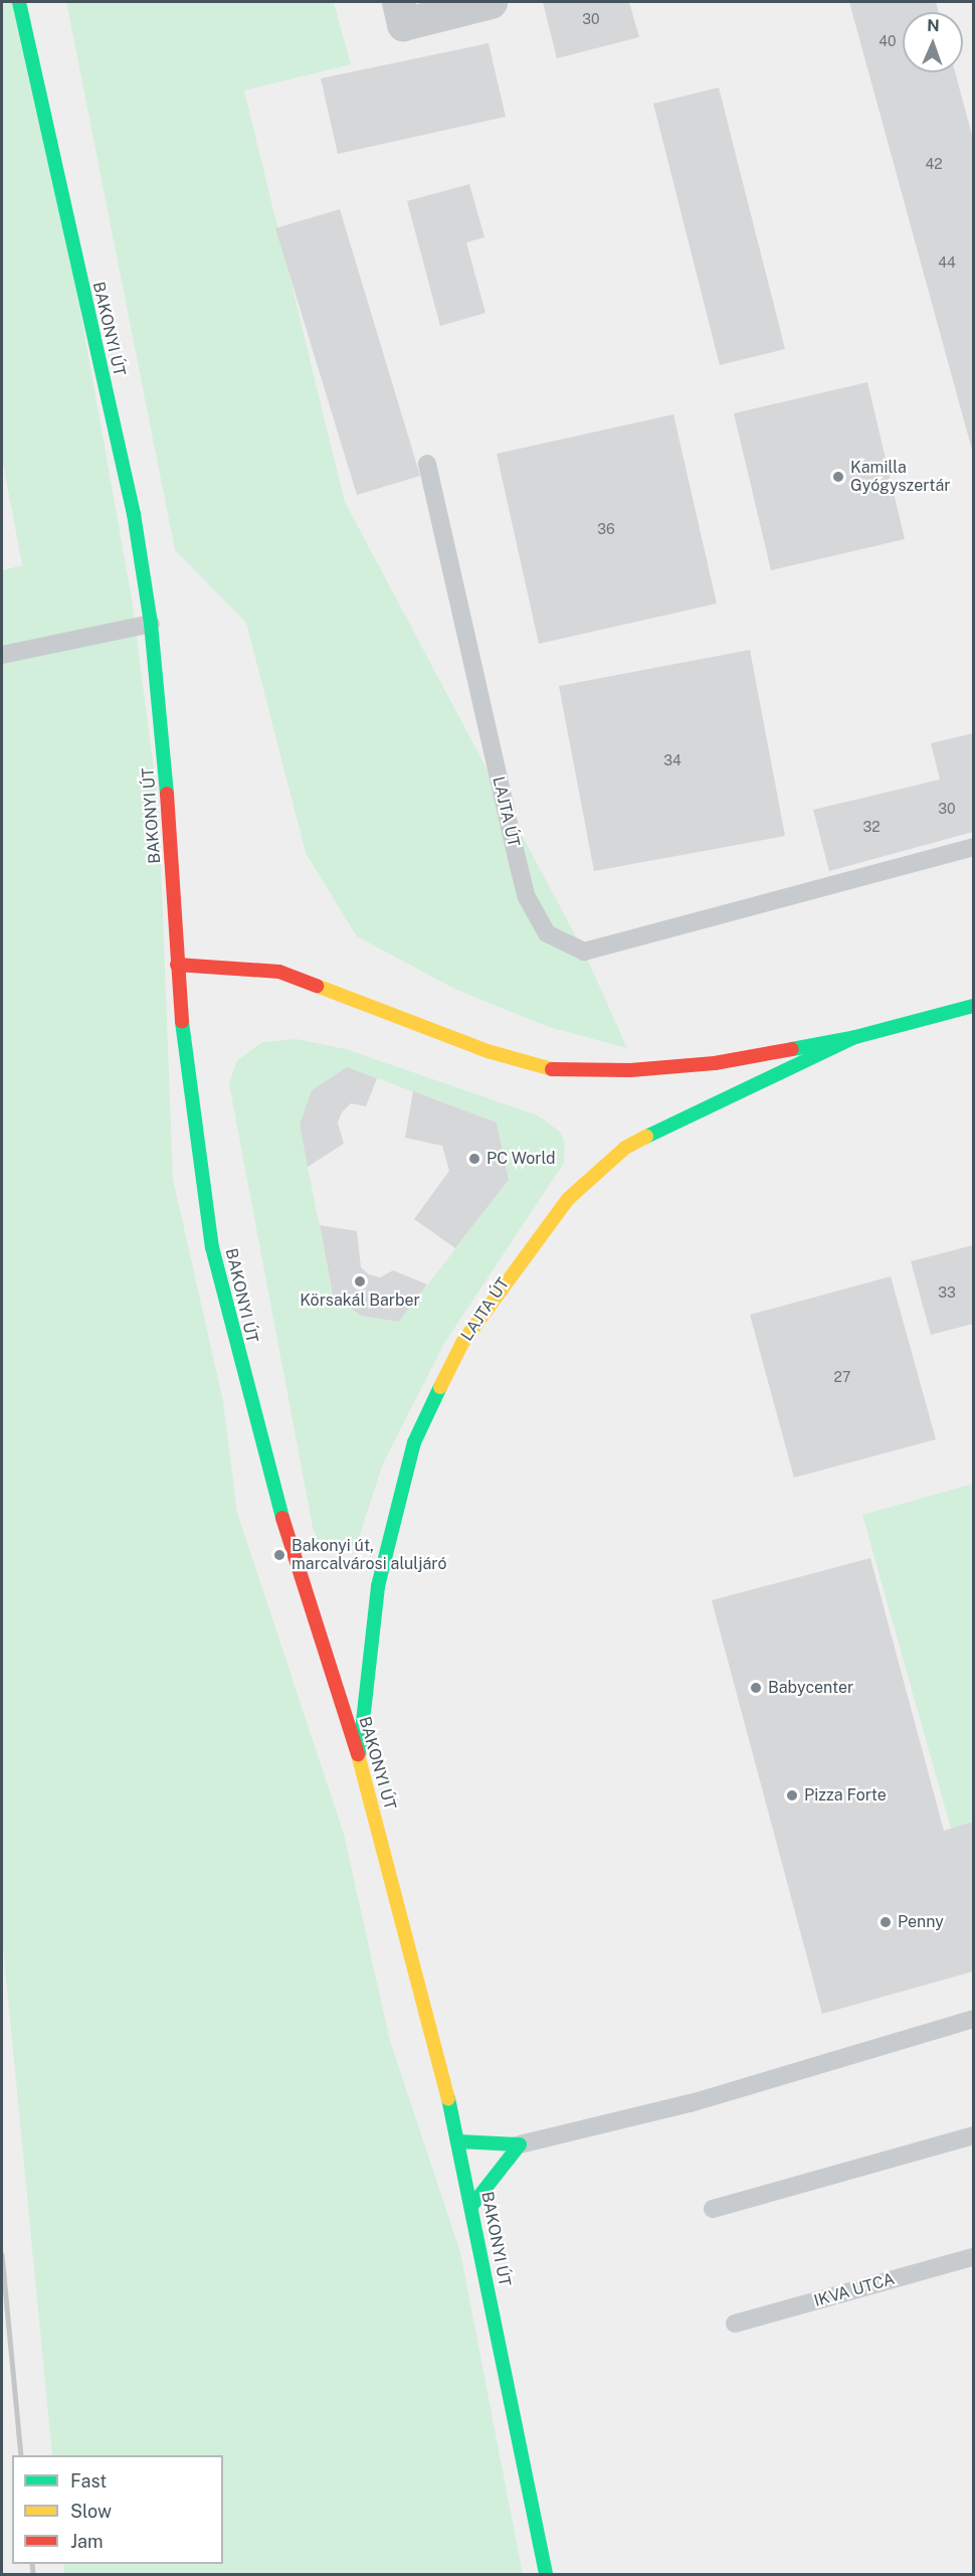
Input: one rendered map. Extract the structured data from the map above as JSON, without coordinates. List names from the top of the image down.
{
  "streets": {
    "main road": ["BAKONYI ÚT", "LAJTA ÚT"],
    "lane": ["IKVA UTCA"]
  },
  "crossings": [
    ["BAKONYI ÚT", "LAJTA ÚT"]
  ],
  "places": [
    "Kamilla Gyógyszertár",
    "PC World",
    "Körsakál Barber",
    "Bakonyi út, marcalvárosi aluljáró",
    "Babycenter",
    "Pizza Forte",
    "Penny"
  ],
  "house_numbers": [
    "30",
    "40",
    "42",
    "44",
    "36",
    "34",
    "30",
    "32",
    "33",
    "27"
  ],
  "legend": ["Fast", "Slow", "Jam"],
  "north": "top"
}
